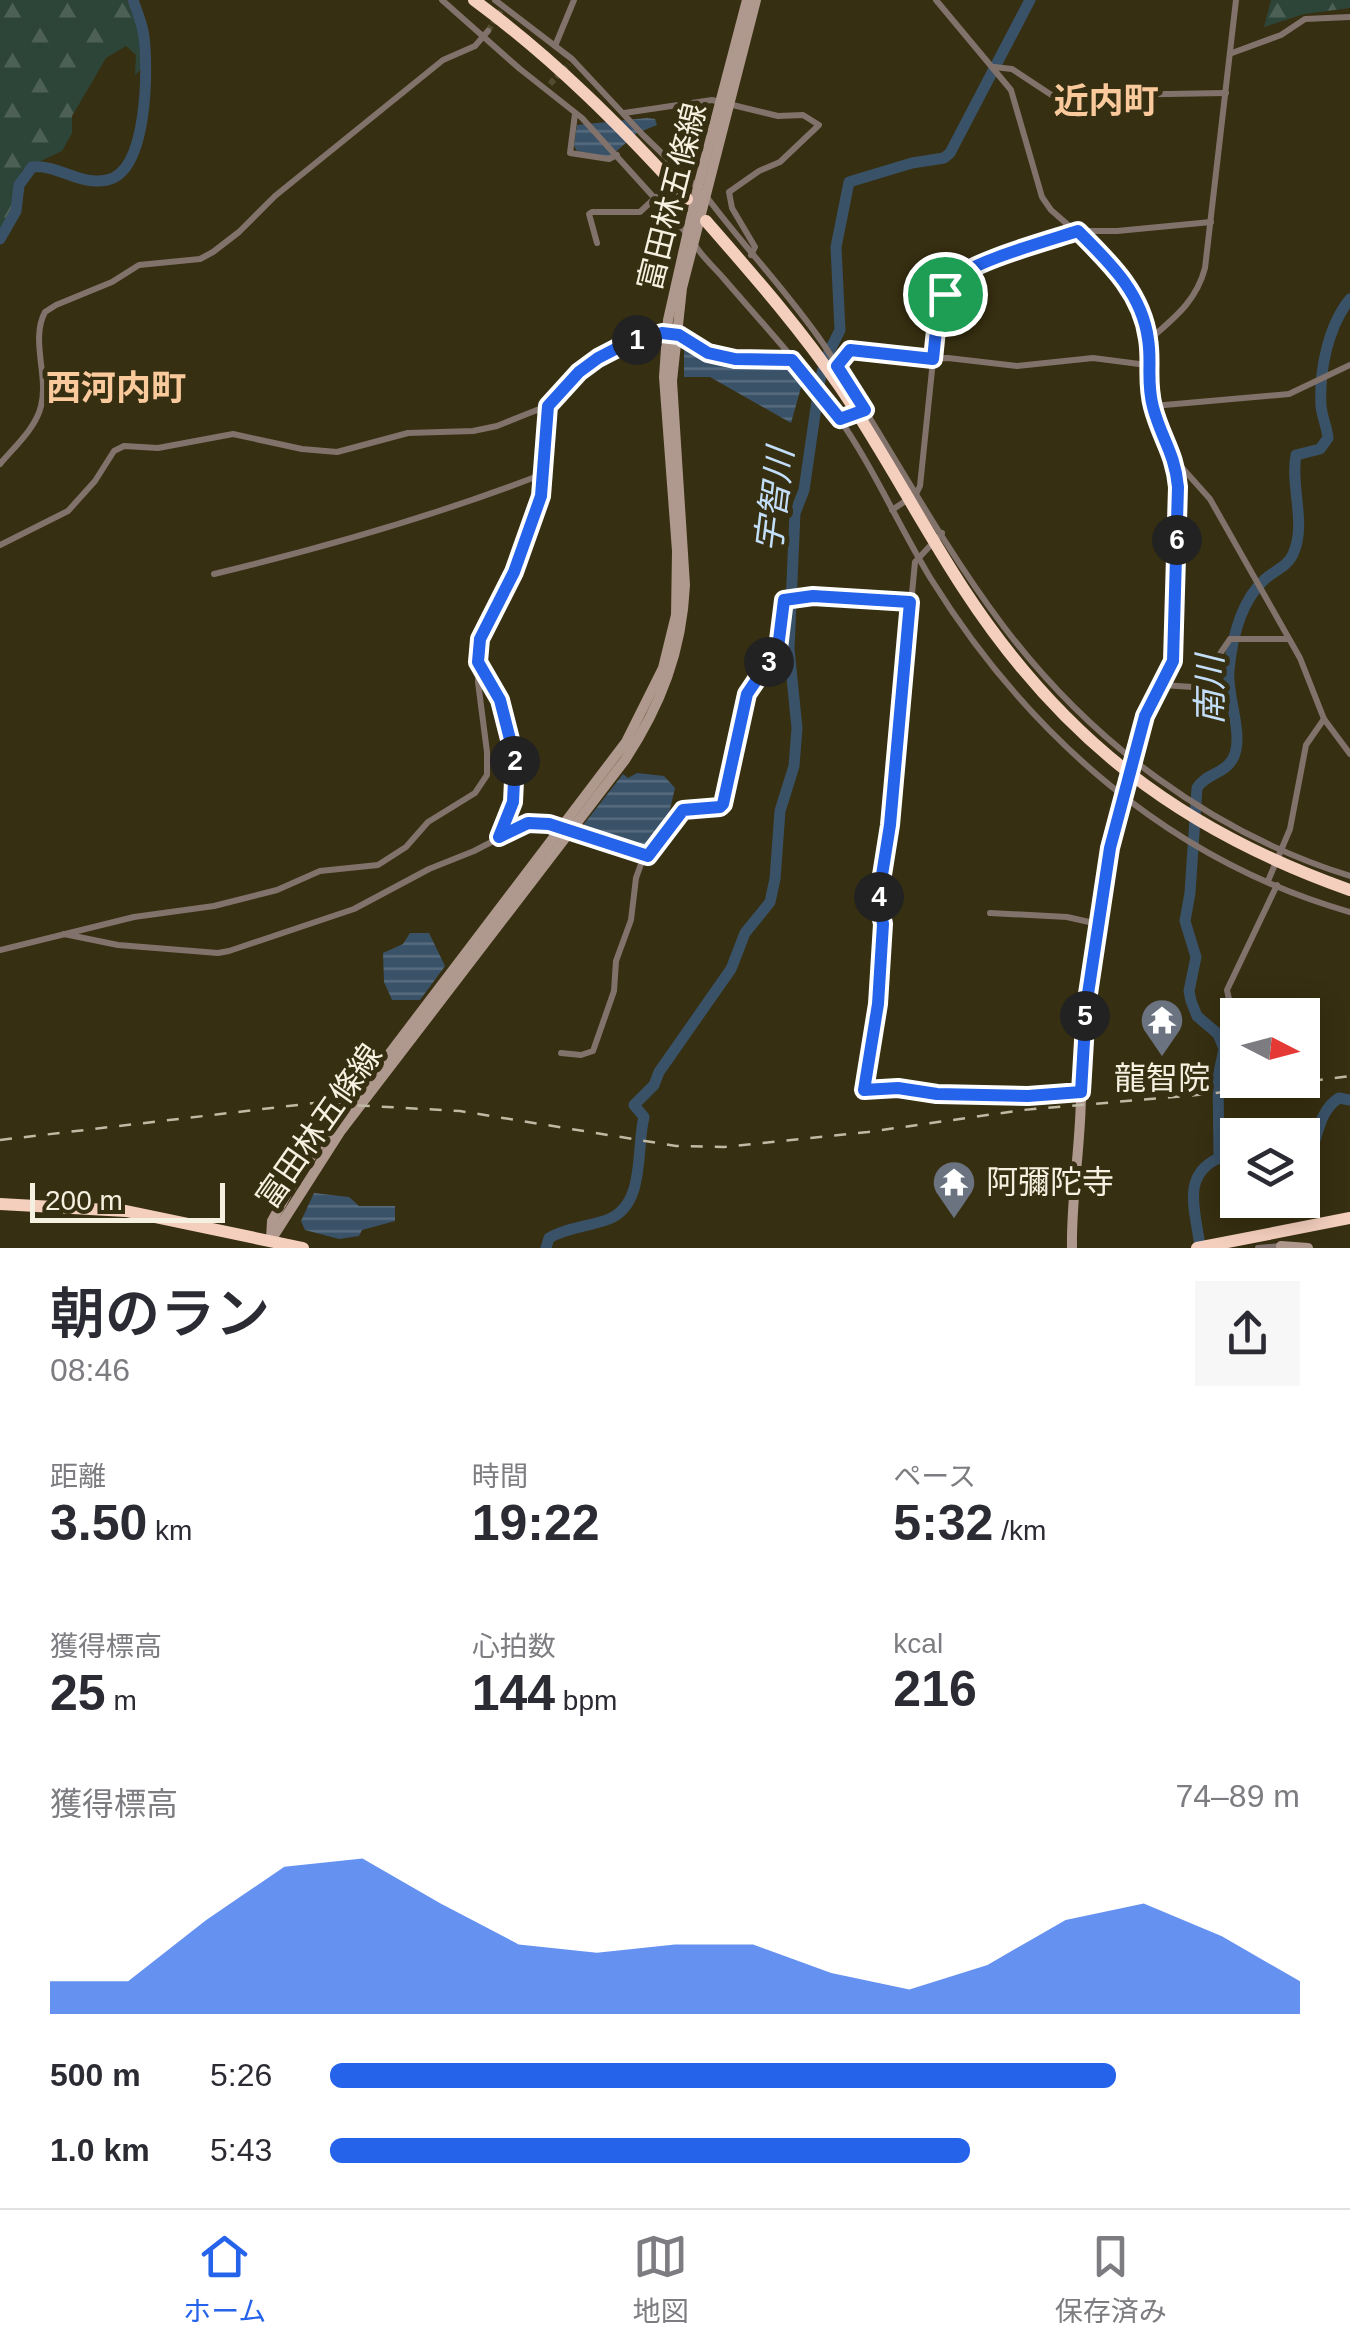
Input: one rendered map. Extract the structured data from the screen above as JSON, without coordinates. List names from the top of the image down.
{
  "streets": {
    "main road": ["富田林五條線"]
  },
  "districts": ["近内町", "西河内町"],
  "water": ["宇智川", "南川"],
  "places": {
    "temple": ["龍智院", "阿彌陀寺"]
  },
  "scale_bar": "200 m",
  "north": "right",
  "page": {
    "pins": [
      "1",
      "6",
      "3",
      "2",
      "4",
      "5"
    ],
    "scale": "200 m",
    "heading": ["朝のラン", "08:46"],
    "stats": [
      ["距離", "3.50 km"],
      ["時間", "19:22"],
      ["ペース", "5:32 /km"],
      ["獲得標高", "25 m"],
      ["心拍数", "144 bpm"],
      ["kcal", "216"]
    ],
    "chart": ["獲得標高", "74–89 m"],
    "list": [
      {
        "name": "500 m",
        "note": "5:26"
      },
      {
        "name": "1.0 km",
        "note": "5:43"
      }
    ],
    "tabs": ["ホーム", "地図", "保存済み"]
  }
}
